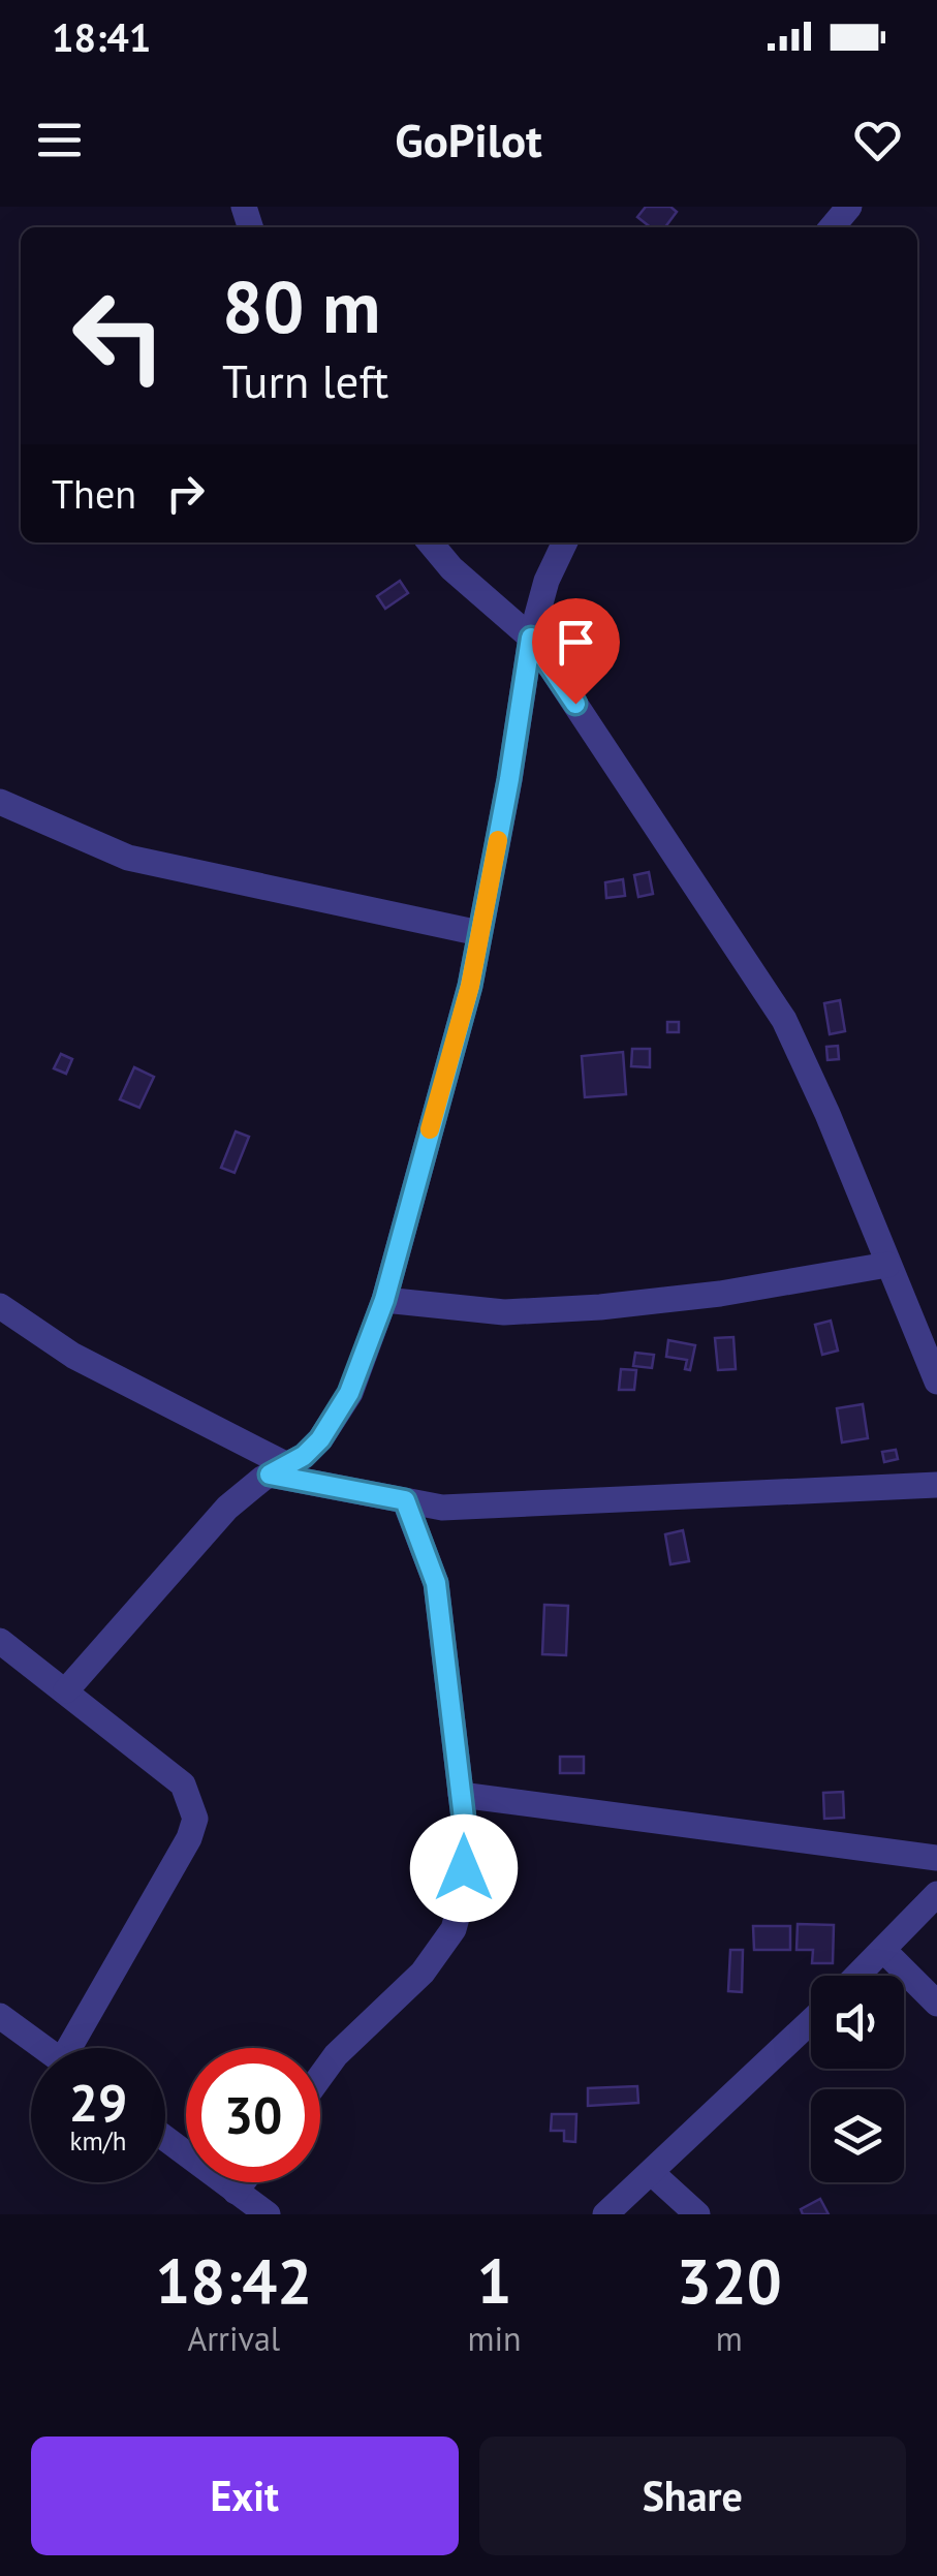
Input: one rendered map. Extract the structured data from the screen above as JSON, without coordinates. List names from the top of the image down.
{
  "page": {
    "status": "18:41",
    "header": "GoPilot",
    "turn": ["80 m", "Turn left"],
    "then": "Then",
    "speed": "29 km/h",
    "limit": "30",
    "eta": [
      "18:42",
      "Arrival",
      "1",
      "min",
      "320",
      "m"
    ],
    "buttons": ["Exit", "Share"]
  }
}
